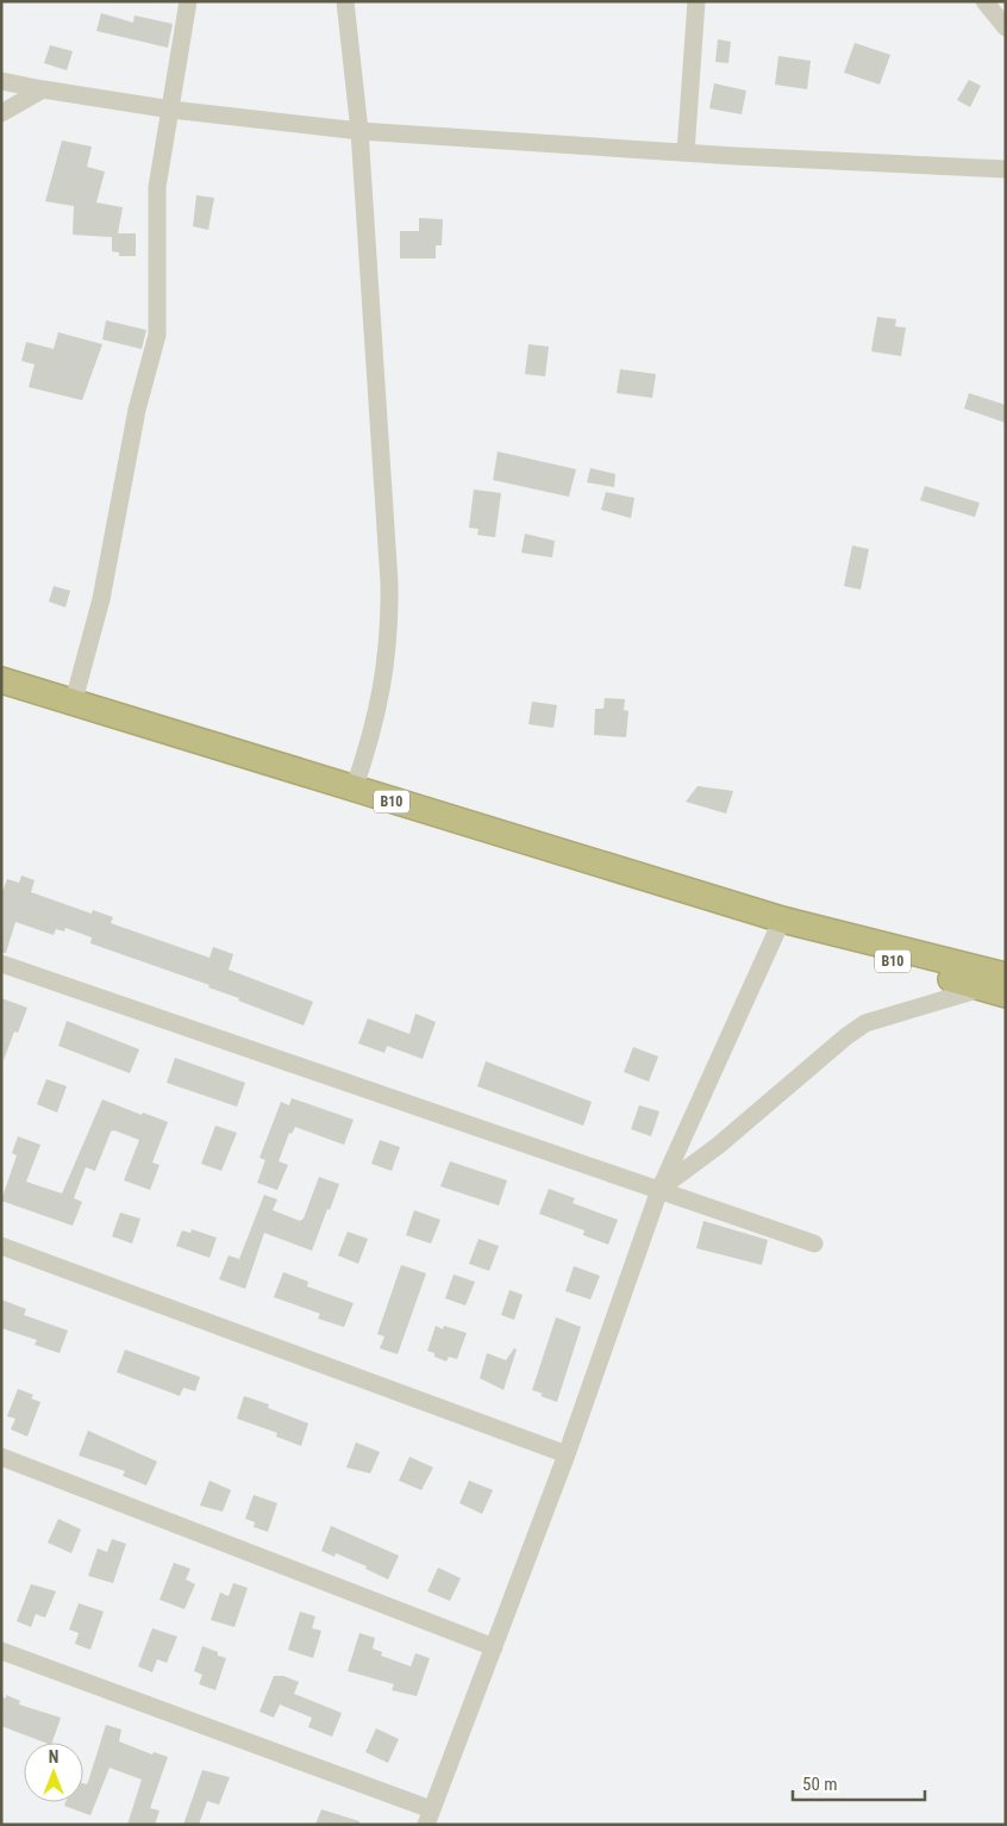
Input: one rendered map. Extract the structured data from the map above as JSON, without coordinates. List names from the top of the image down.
{
  "streets": {
    "highway": ["B10"]
  },
  "scale_bar": "50 m",
  "north": "top"
}
